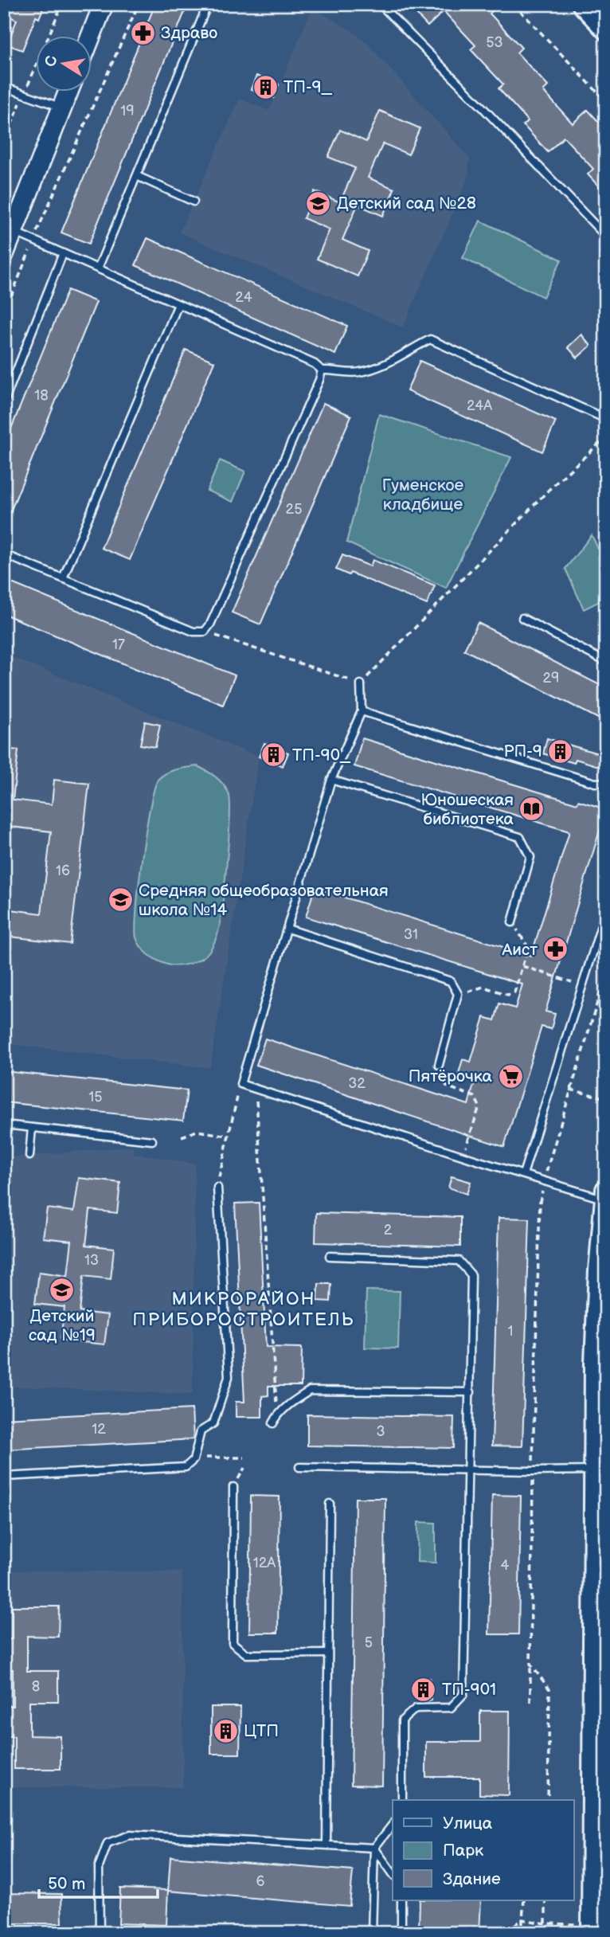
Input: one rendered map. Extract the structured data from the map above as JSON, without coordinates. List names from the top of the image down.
{
  "districts": ["МИКРОРАЙОН ПРИБОРОСТРОИТЕЛЬ"],
  "parks": ["Гуменское кладбище"],
  "places": {
    "pharmacy": ["Здраво", "Аист"],
    "building": [
      "ТП-9_",
      "РП-9",
      "ТП-90_",
      "ТП-901",
      "ЦТП"
    ],
    "school or university": ["Детский сад №28", "Средняя общеобразовательная школа №14", "Детский сад №19"],
    "library": ["Юношеская библиотека"],
    "supermarket": ["Пятёрочка"]
  },
  "house_numbers": [
    "53",
    "19",
    "24",
    "18",
    "24А",
    "25",
    "17",
    "29",
    "16",
    "31",
    "32",
    "15",
    "2",
    "13",
    "1",
    "12",
    "3",
    "12А",
    "4",
    "5",
    "8",
    "6"
  ],
  "legend": ["Улица", "Парк", "Здание"],
  "scale_bar": "50 m",
  "north": "left"
}
